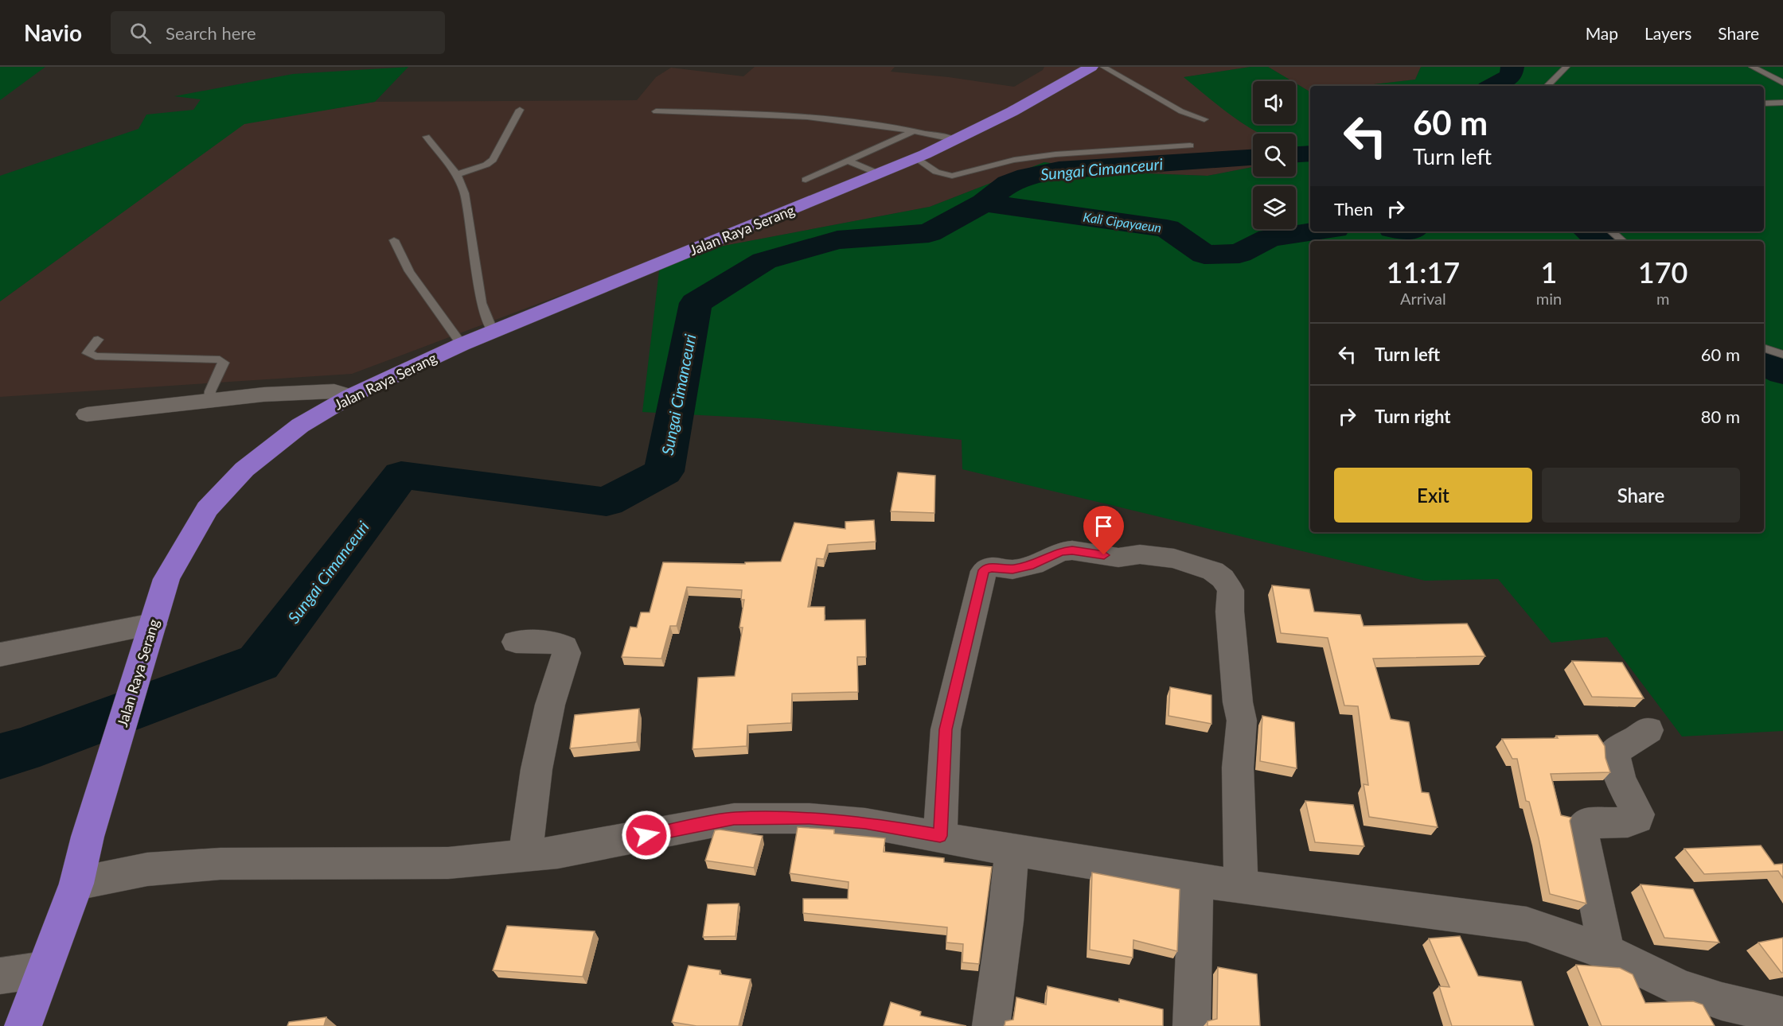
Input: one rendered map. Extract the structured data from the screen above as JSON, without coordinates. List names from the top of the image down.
{
  "streets": {
    "highway": ["Jalan Raya Serang"]
  },
  "water": ["Sungai Cimanceuri", "Kali Cipayaeun"],
  "page": {
    "header": "Navio",
    "search": "Search here",
    "nav": ["Map", "Layers", "Share"],
    "turn": ["60 m", "Turn left"],
    "then": "Then",
    "eta": [
      "11:17",
      "Arrival",
      "1",
      "min",
      "170",
      "m"
    ],
    "list": [
      {
        "name": "Turn left",
        "value": "60 m"
      },
      {
        "name": "Turn right",
        "value": "80 m"
      }
    ],
    "buttons": ["Exit", "Share"]
  }
}
